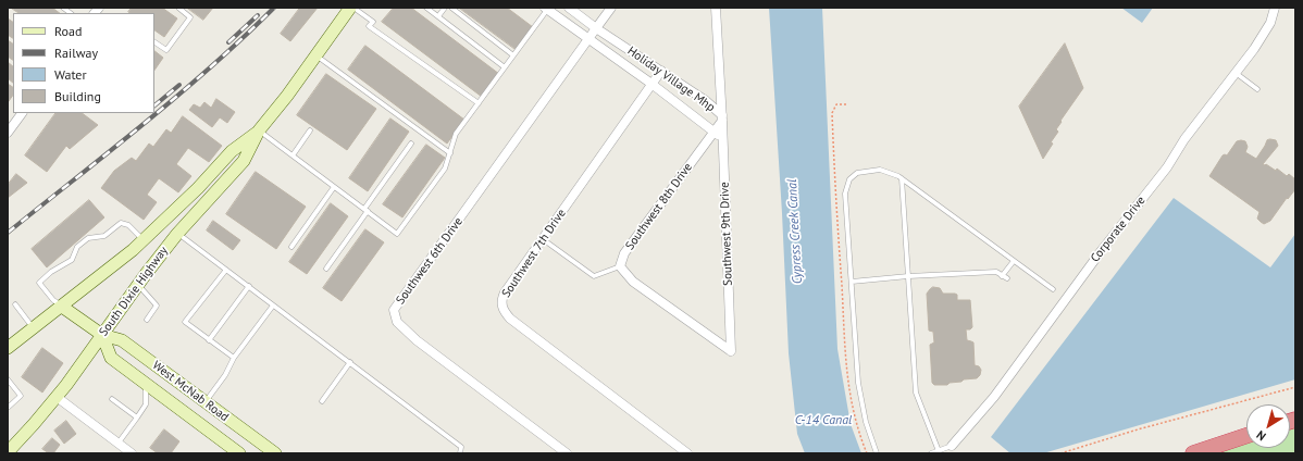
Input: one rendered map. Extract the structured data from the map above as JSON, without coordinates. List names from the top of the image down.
{
  "streets": {
    "main road": ["South Dixie Highway", "West McNab Road"],
    "street": [
      "Holiday Village Mhp",
      "Southwest 8th Drive",
      "Corporate Drive",
      "Southwest 9th Drive",
      "Southwest 7th Drive",
      "Southwest 6th Drive"
    ]
  },
  "crossings": [
    ["Holiday Village Mhp", "Southwest 8th Drive"],
    ["Holiday Village Mhp", "Southwest 9th Drive"],
    ["Holiday Village Mhp", "Southwest 7th Drive"],
    ["Holiday Village Mhp", "Southwest 6th Drive"],
    ["Southwest 8th Drive", "Southwest 9th Drive"],
    ["South Dixie Highway", "West McNab Road"]
  ],
  "water": ["Cypress Creek Canal", "C-14 Canal"],
  "legend": [
    "Road",
    "Railway",
    "Water",
    "Building"
  ],
  "north": "bottom left"
}
